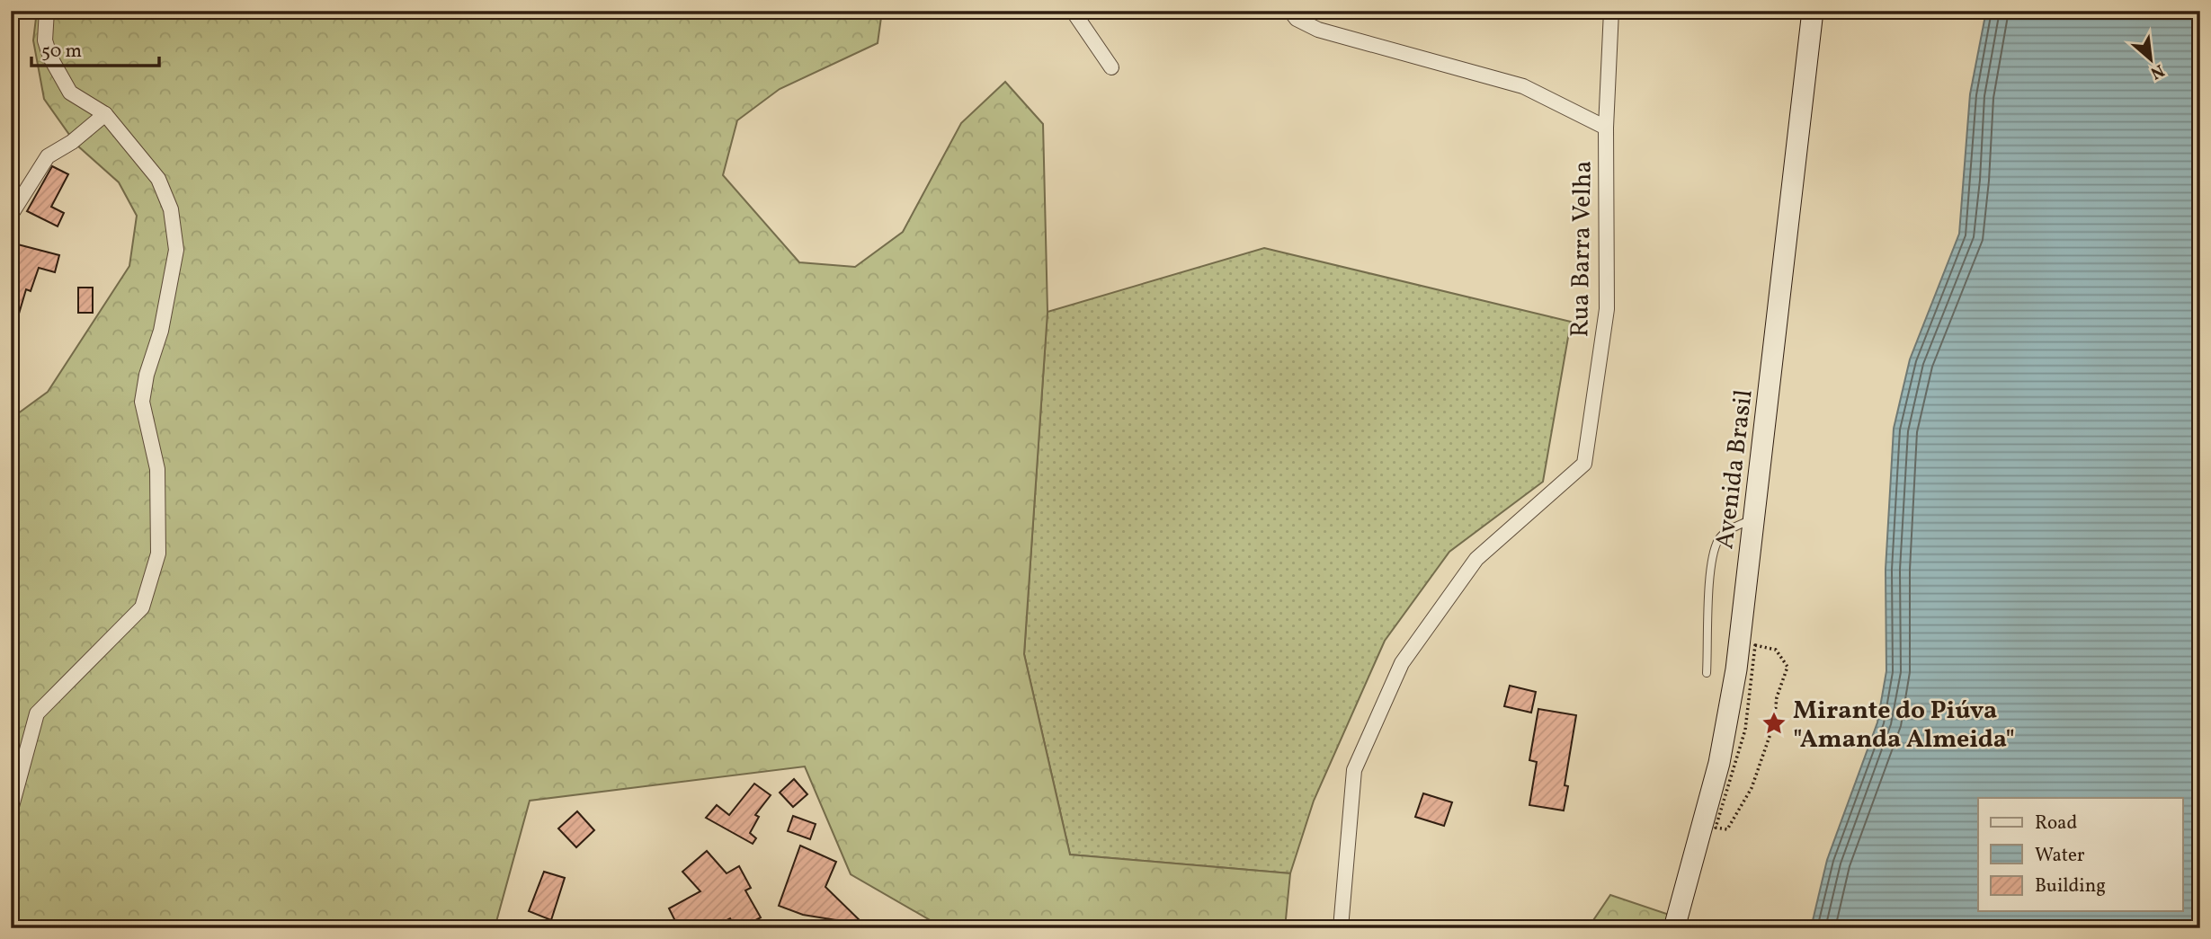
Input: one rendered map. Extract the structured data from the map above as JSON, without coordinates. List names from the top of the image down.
{
  "streets": {
    "main road": ["Avenida Brasil"],
    "street": ["Rua Barra Velha"]
  },
  "places": {
    "place": ["Mirante do Piúva \"Amanda Almeida\""]
  },
  "legend": ["Road", "Water", "Building"],
  "scale_bar": "50 m",
  "north": "bottom right"
}
